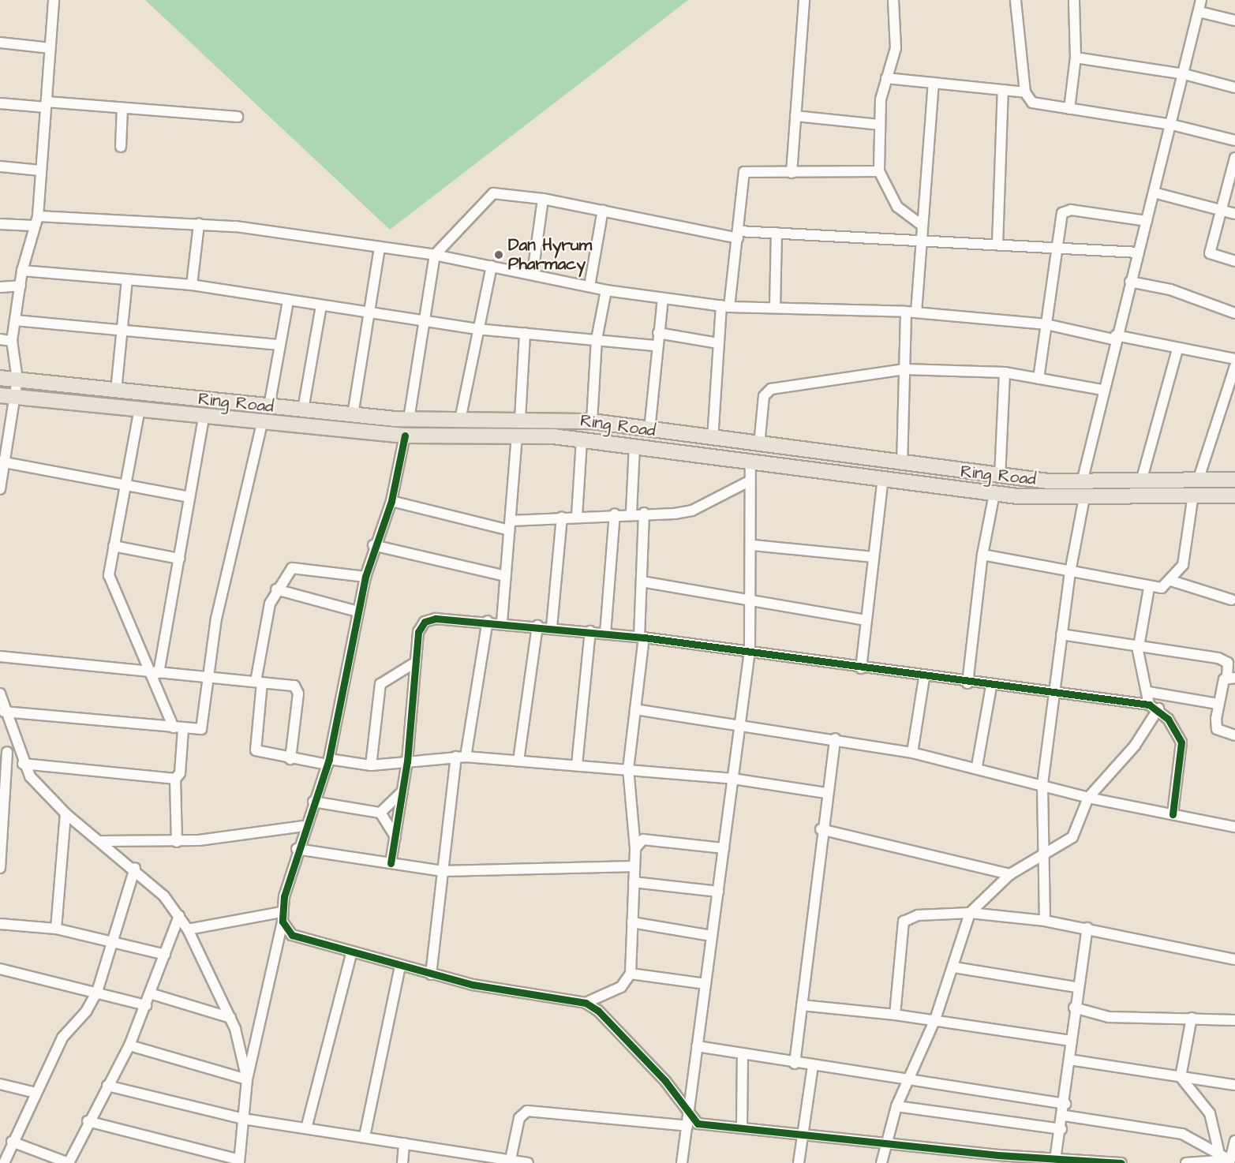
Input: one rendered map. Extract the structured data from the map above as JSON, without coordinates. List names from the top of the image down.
{
  "streets": {
    "main road": ["Ring Road"]
  },
  "places": ["Dan Hyrum Pharmacy"]
}
